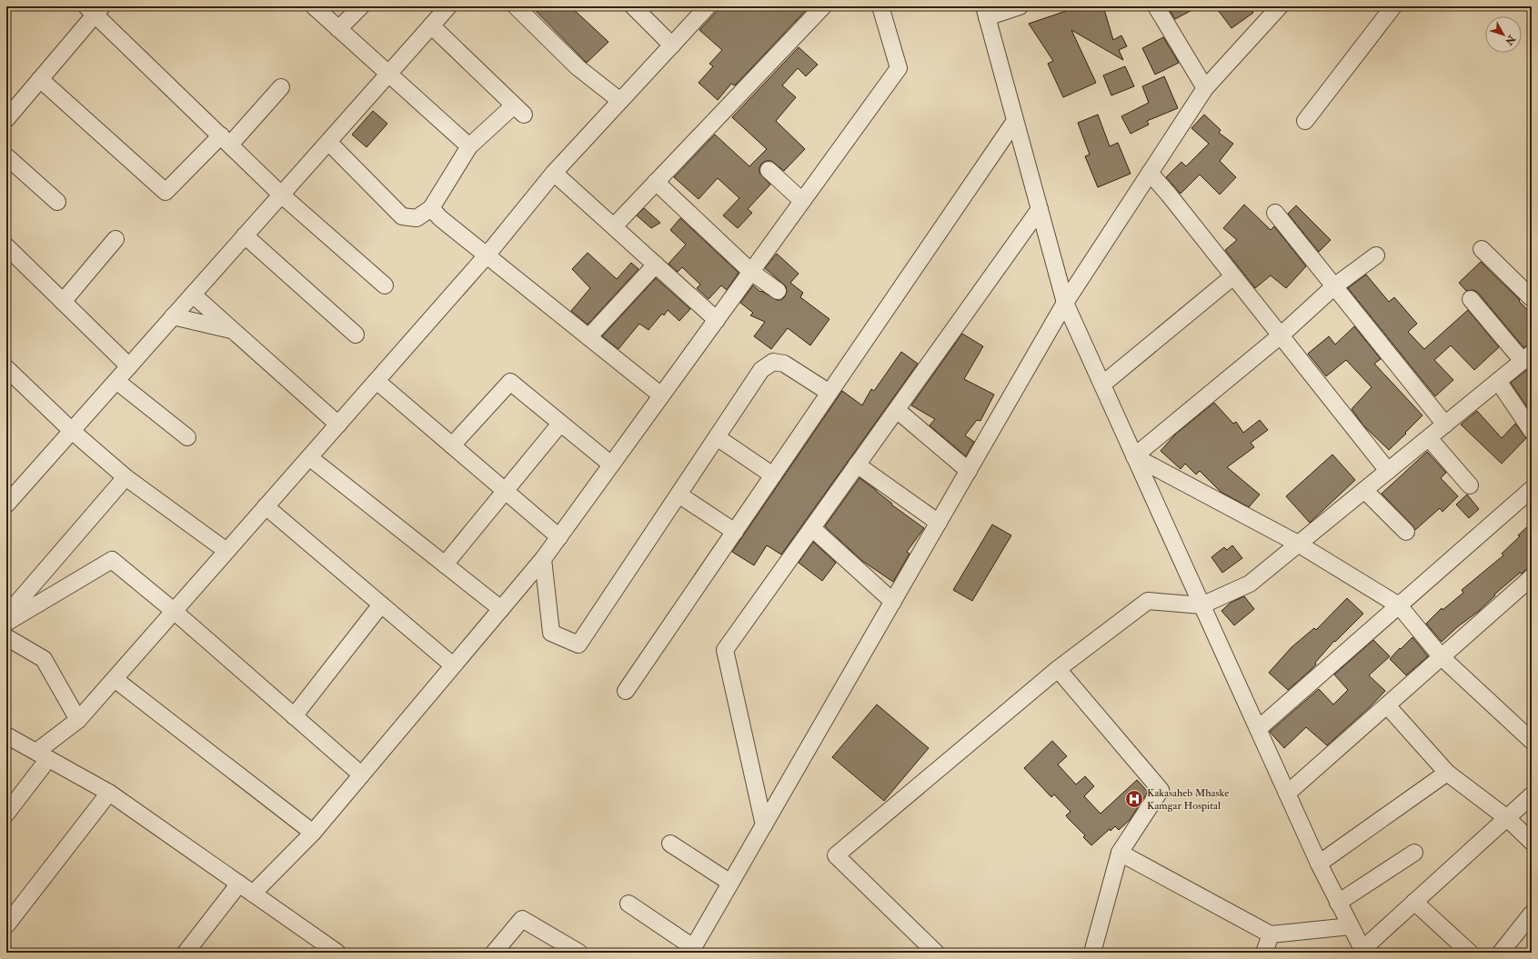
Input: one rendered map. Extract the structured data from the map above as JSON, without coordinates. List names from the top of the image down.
{
  "places": {
    "hospital": ["Kakasaheb Mhaske Kamgar Hospital"]
  },
  "north": "bottom right"
}
